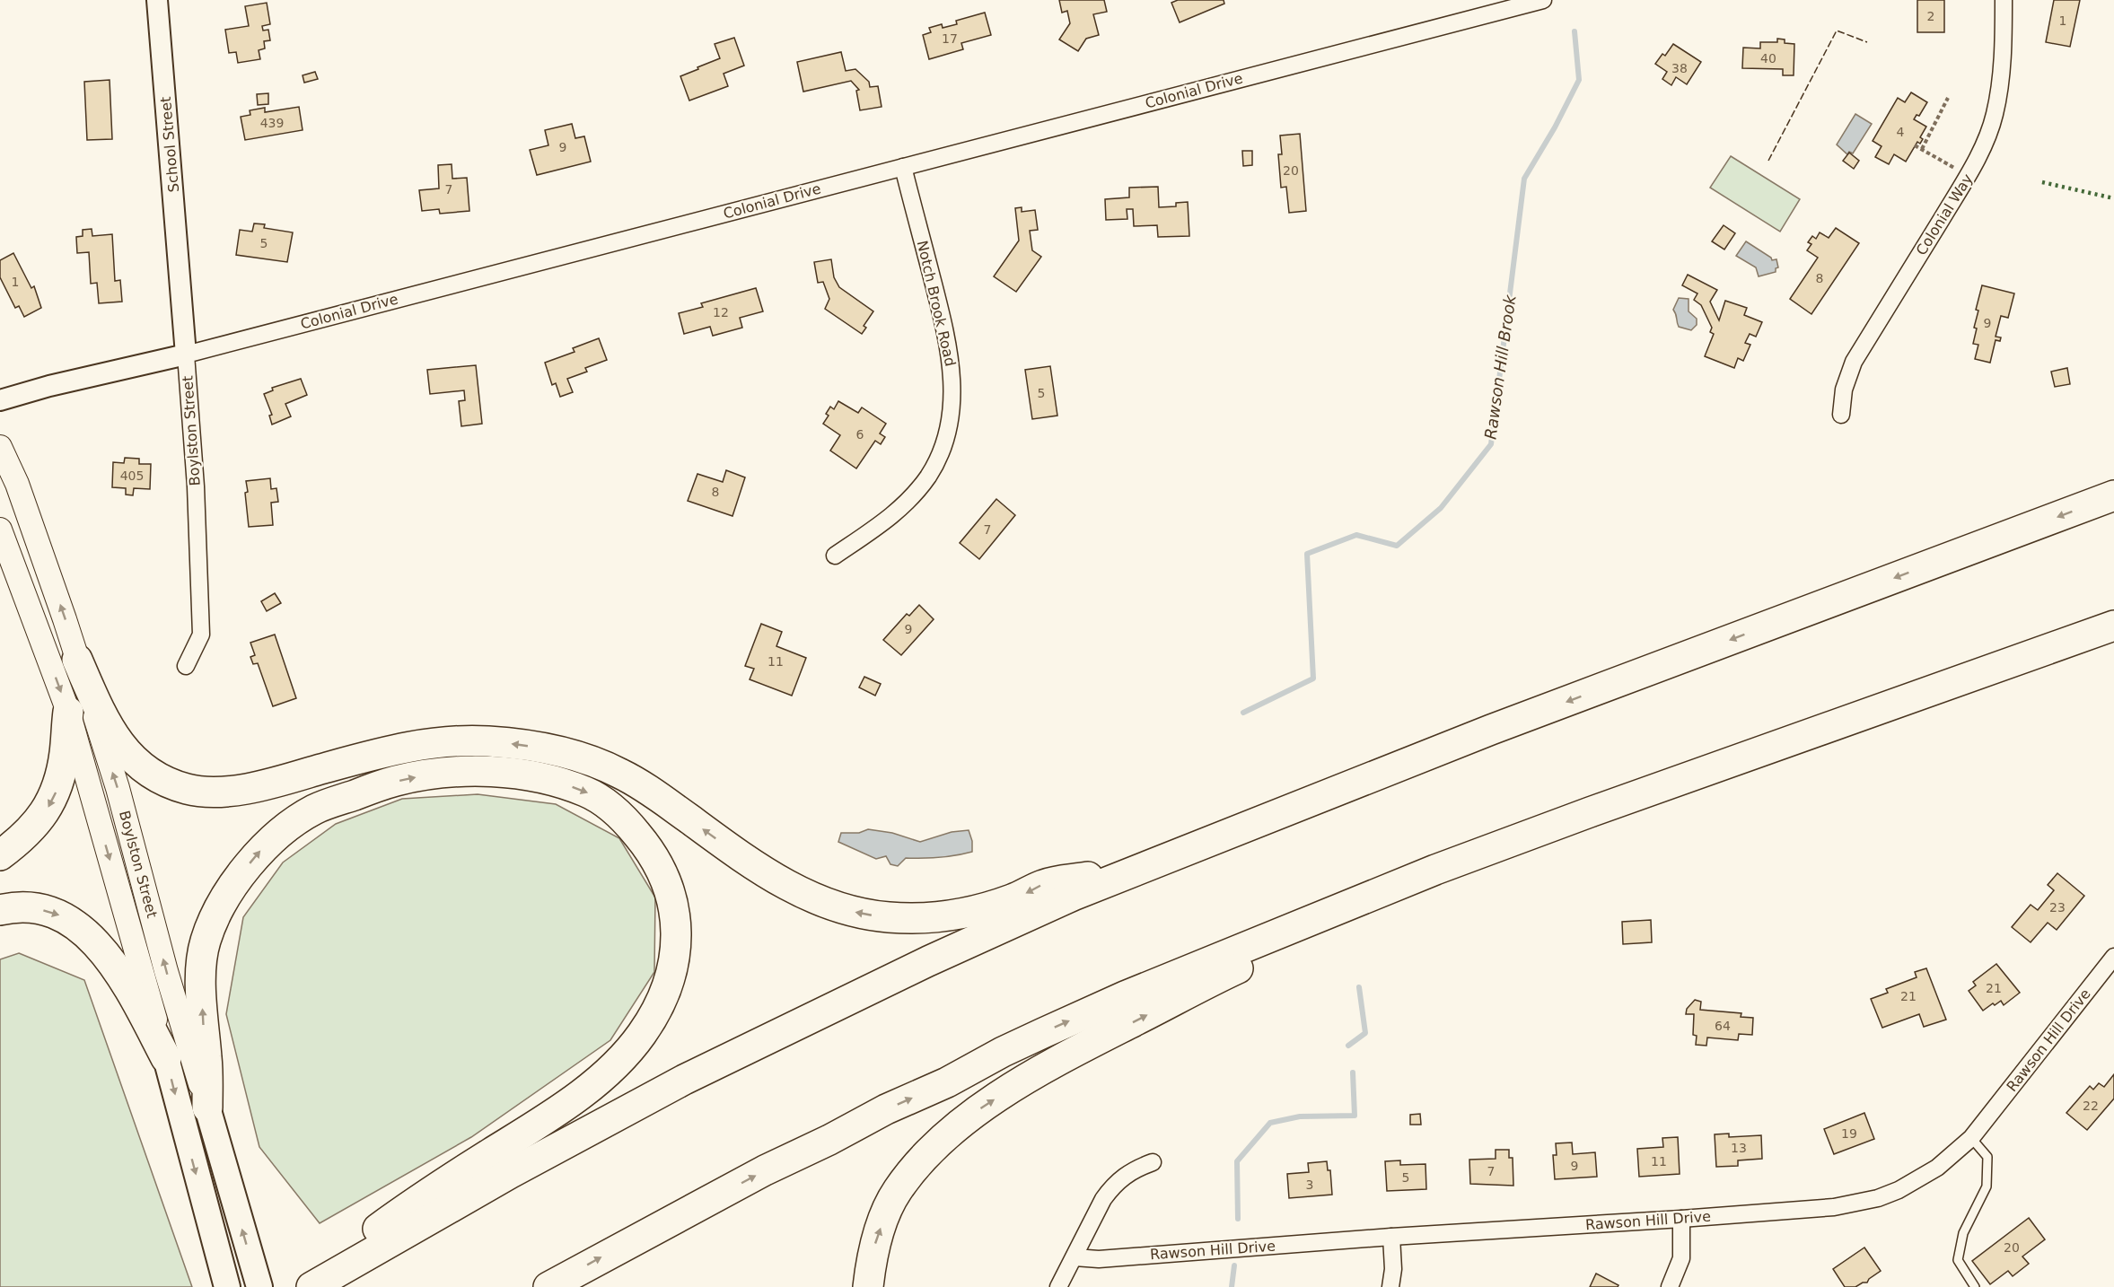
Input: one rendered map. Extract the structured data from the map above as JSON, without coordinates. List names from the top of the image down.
{
  "streets": {
    "main road": ["Boylston Street"],
    "street": [
      "Colonial Drive",
      "School Street",
      "Colonial Way",
      "Notch Brook Road",
      "Rawson Hill Drive"
    ]
  },
  "crossings": [
    ["Colonial Drive", "Notch Brook Road"],
    ["Colonial Drive", "Boylston Street"],
    ["School Street", "Boylston Street"]
  ],
  "water": ["Rawson Hill Brook"],
  "house_numbers": [
    "2",
    "1",
    "17",
    "40",
    "38",
    "439",
    "4",
    "9",
    "20",
    "7",
    "5",
    "8",
    "1",
    "12",
    "9",
    "5",
    "6",
    "405",
    "8",
    "7",
    "9",
    "11",
    "23",
    "21",
    "21",
    "64",
    "22",
    "19",
    "13",
    "11",
    "9",
    "7",
    "5",
    "3",
    "20"
  ]
}
